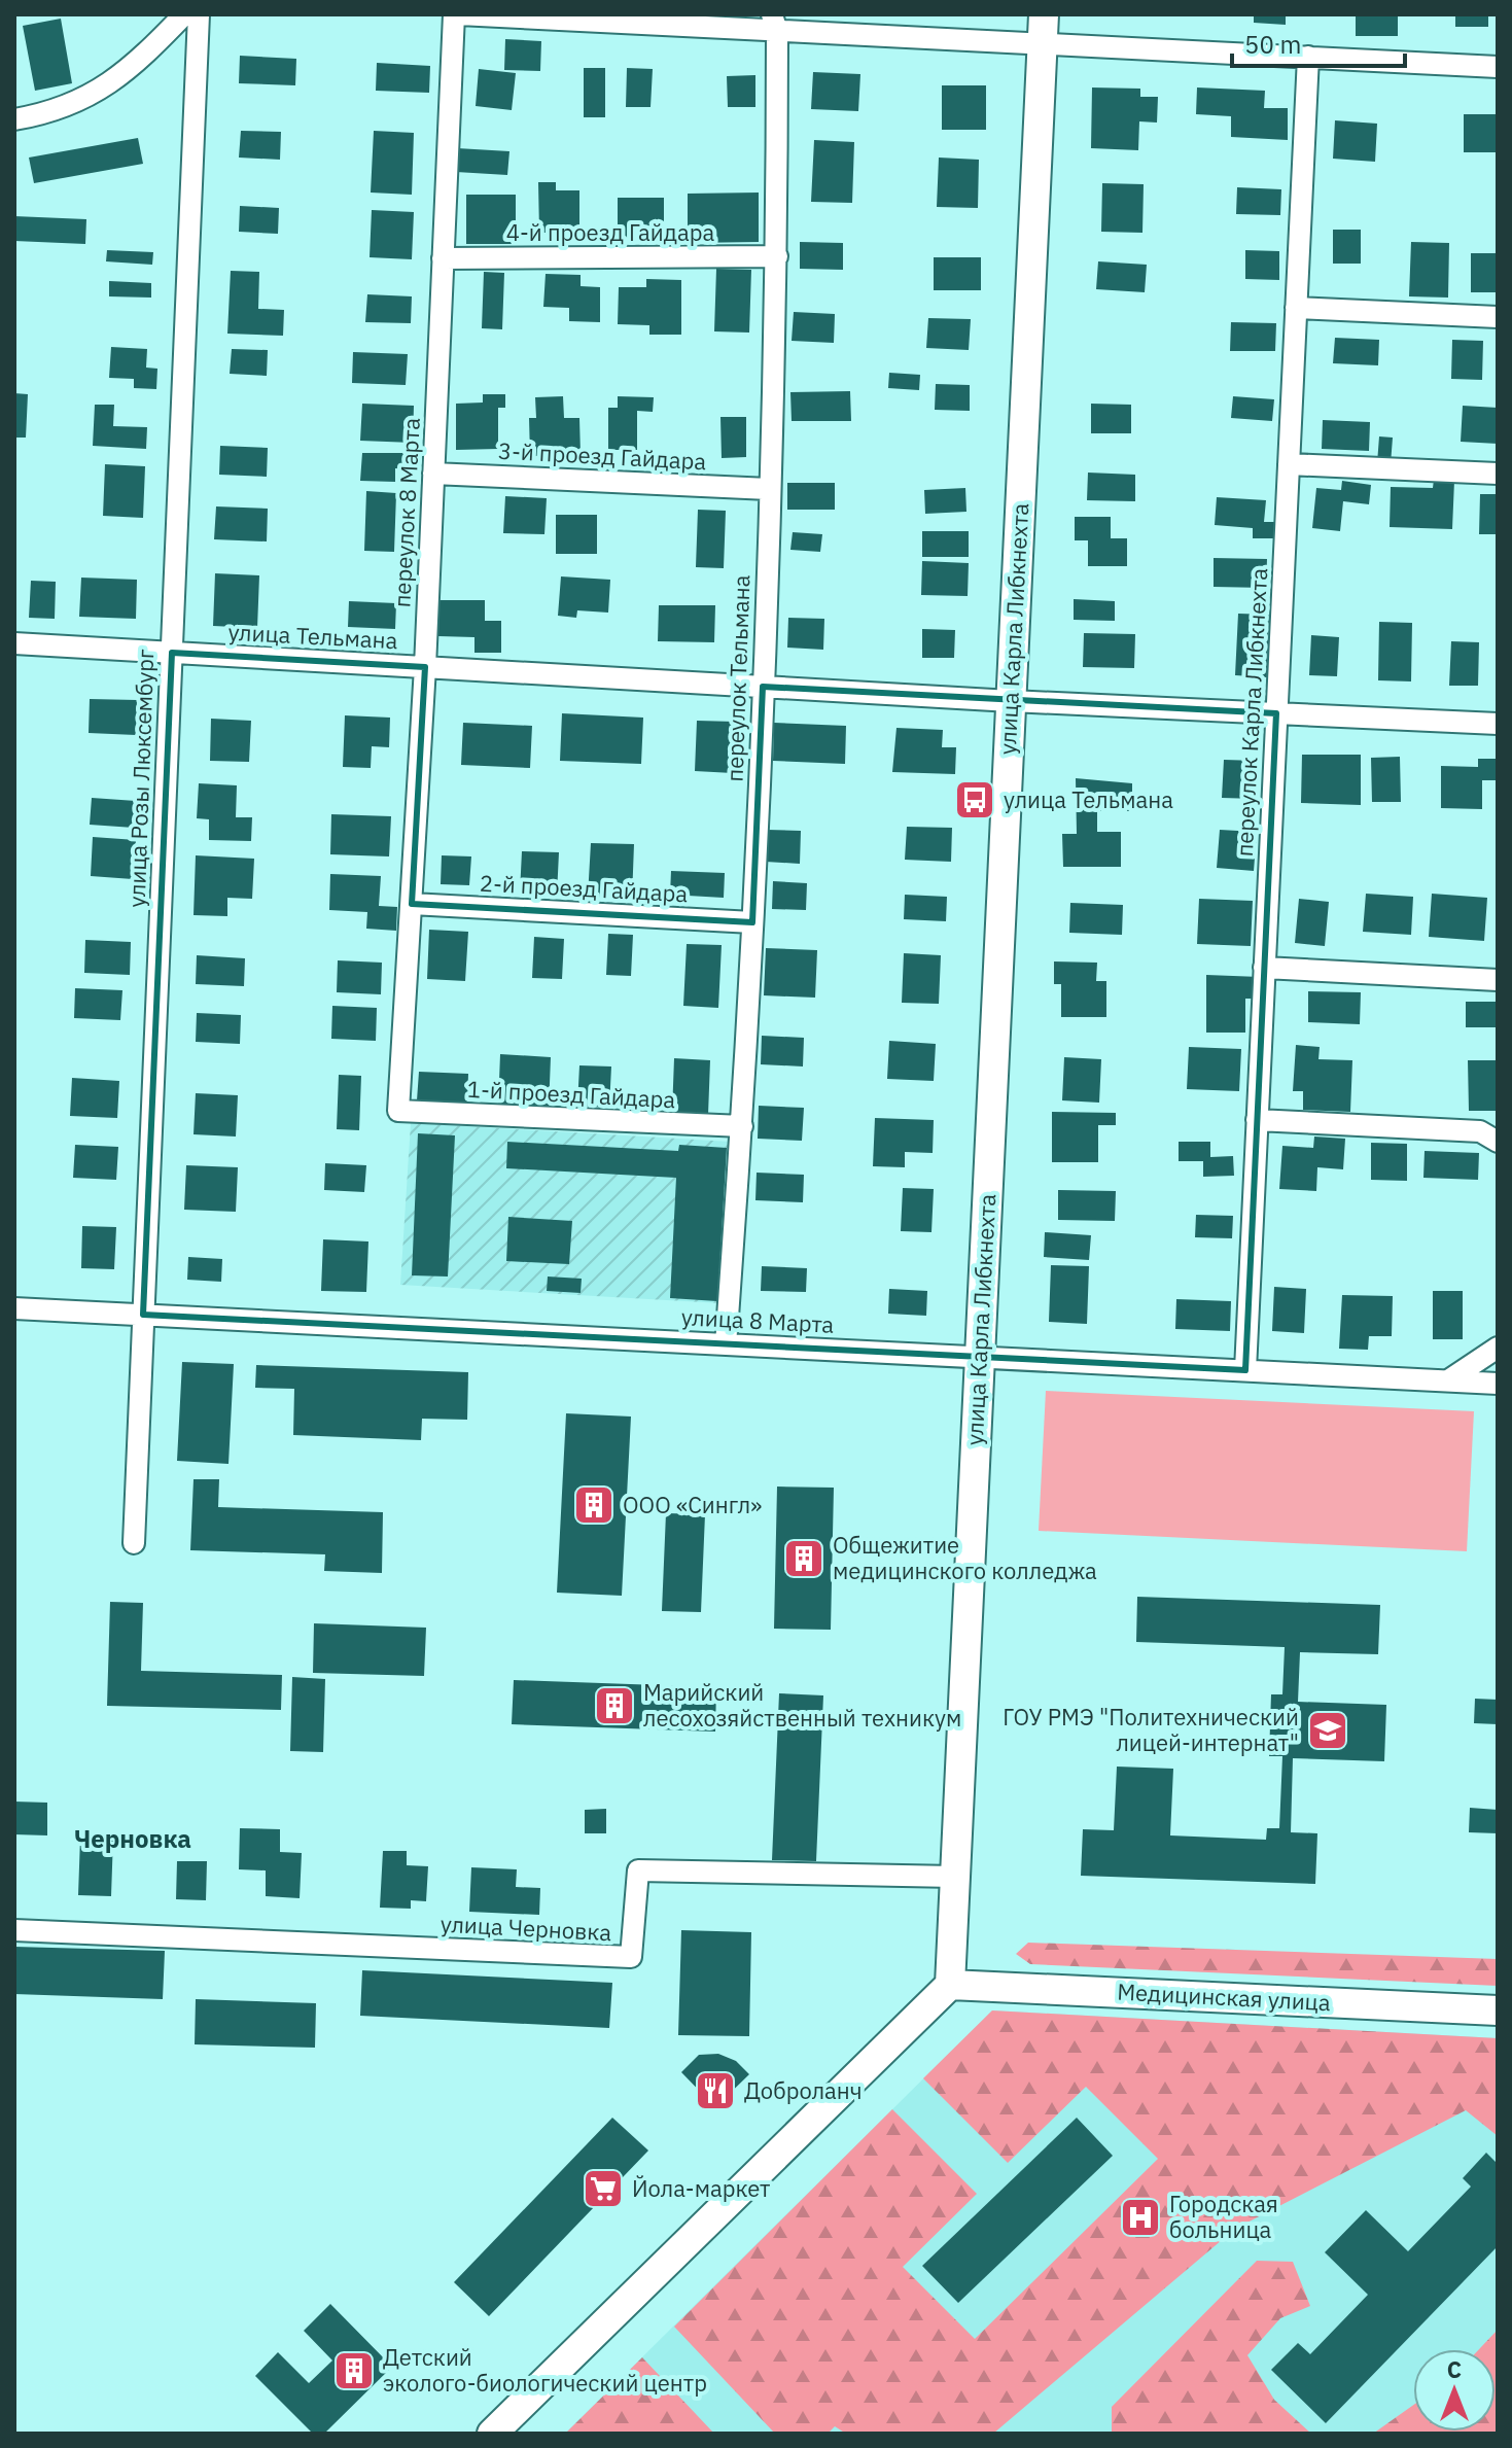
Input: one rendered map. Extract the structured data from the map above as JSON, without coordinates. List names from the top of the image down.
{
  "streets": {
    "main road": ["улица Карла Либкнехта", "Медицинская улица"],
    "street": [
      "4-й проезд Гайдара",
      "3-й проезд Гайдара",
      "переулок 8 Марта",
      "улица Тельмана",
      "переулок Тельмана",
      "переулок Карла Либкнехта",
      "улица Розы Люксембург",
      "2-й проезд Гайдара",
      "1-й проезд Гайдара",
      "улица 8 Марта",
      "улица Черновка"
    ]
  },
  "crossings": [
    ["4-й проезд Гайдара", "переулок 8 Марта"],
    ["4-й проезд Гайдара", "переулок Тельмана"],
    ["3-й проезд Гайдара", "переулок 8 Марта"],
    ["3-й проезд Гайдара", "переулок Тельмана"],
    ["переулок 8 Марта", "улица Тельмана"],
    ["переулок 8 Марта", "2-й проезд Гайдара"],
    ["переулок 8 Марта", "1-й проезд Гайдара"],
    ["улица Карла Либкнехта", "улица Тельмана"],
    ["улица Карла Либкнехта", "улица 8 Марта"],
    ["улица Карла Либкнехта", "улица Черновка"],
    ["улица Карла Либкнехта", "Медицинская улица"],
    ["улица Тельмана", "переулок Тельмана"],
    ["улица Тельмана", "переулок Карла Либкнехта"],
    ["улица Тельмана", "улица Розы Люксембург"],
    ["переулок Тельмана", "2-й проезд Гайдара"],
    ["переулок Тельмана", "1-й проезд Гайдара"],
    ["переулок Тельмана", "улица 8 Марта"],
    ["переулок Карла Либкнехта", "улица 8 Марта"],
    ["улица Розы Люксембург", "улица 8 Марта"]
  ],
  "districts": ["Черновка"],
  "places": {
    "bus stop": ["улица Тельмана"],
    "building": [
      "ООО «Сингл»",
      "Общежитие медицинского колледжа",
      "Марийский лесохозяйственный техникум",
      "Детский эколого-биологический центр"
    ],
    "school or university": ["ГОУ РМЭ \"Политехнический лицей-интернат\""],
    "restaurant": ["Доброланч"],
    "supermarket": ["Йола-маркет"],
    "hospital": ["Городская больница"]
  },
  "scale_bar": "50 m",
  "north": "top"
}
